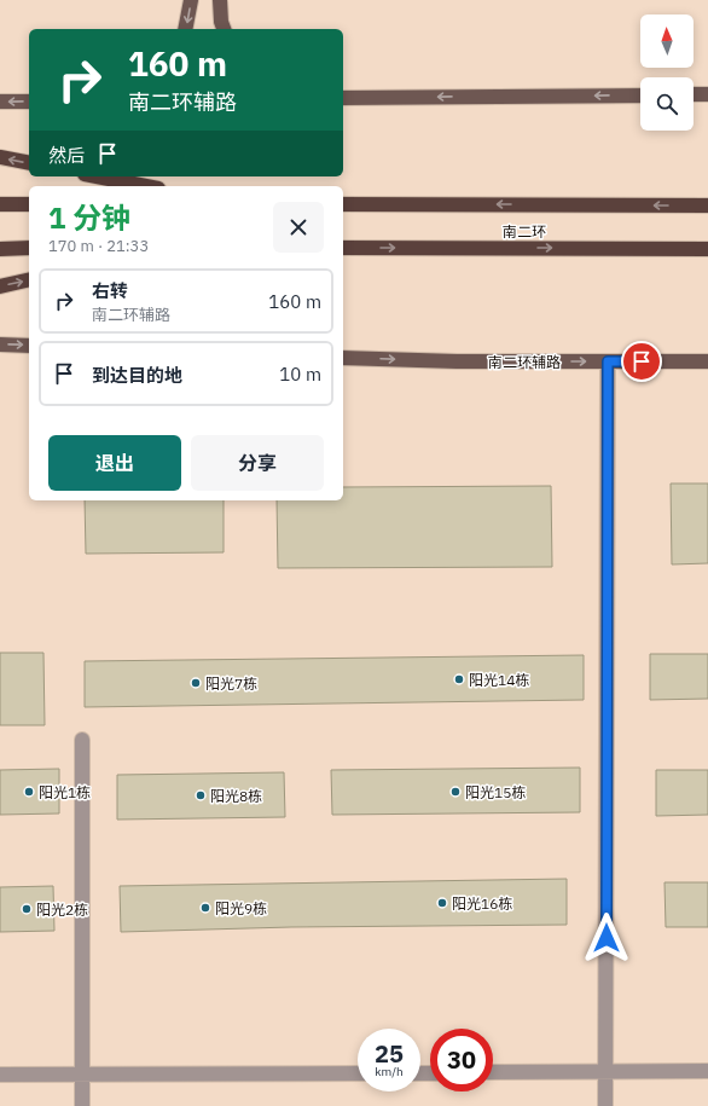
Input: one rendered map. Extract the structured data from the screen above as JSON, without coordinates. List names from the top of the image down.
{
  "streets": {
    "highway": ["南二环"],
    "main road": ["南二环辅路"]
  },
  "one_way": ["南二环辅路"],
  "places": [
    "阳光14栋",
    "阳光7栋",
    "阳光1栋",
    "阳光15栋",
    "阳光8栋",
    "阳光16栋",
    "阳光9栋",
    "阳光2栋"
  ],
  "north": "top",
  "page": {
    "turn": ["160 m", "南二环辅路"],
    "then": "然后",
    "heading": ["1 分钟", "170 m · 21:33"],
    "list": [
      {
        "name": "右转",
        "note": "南二环辅路",
        "value": "160 m"
      },
      {
        "name": "到达目的地",
        "value": "10 m"
      }
    ],
    "buttons": ["退出", "分享"],
    "speed": "25 km/h",
    "limit": "30"
  }
}
